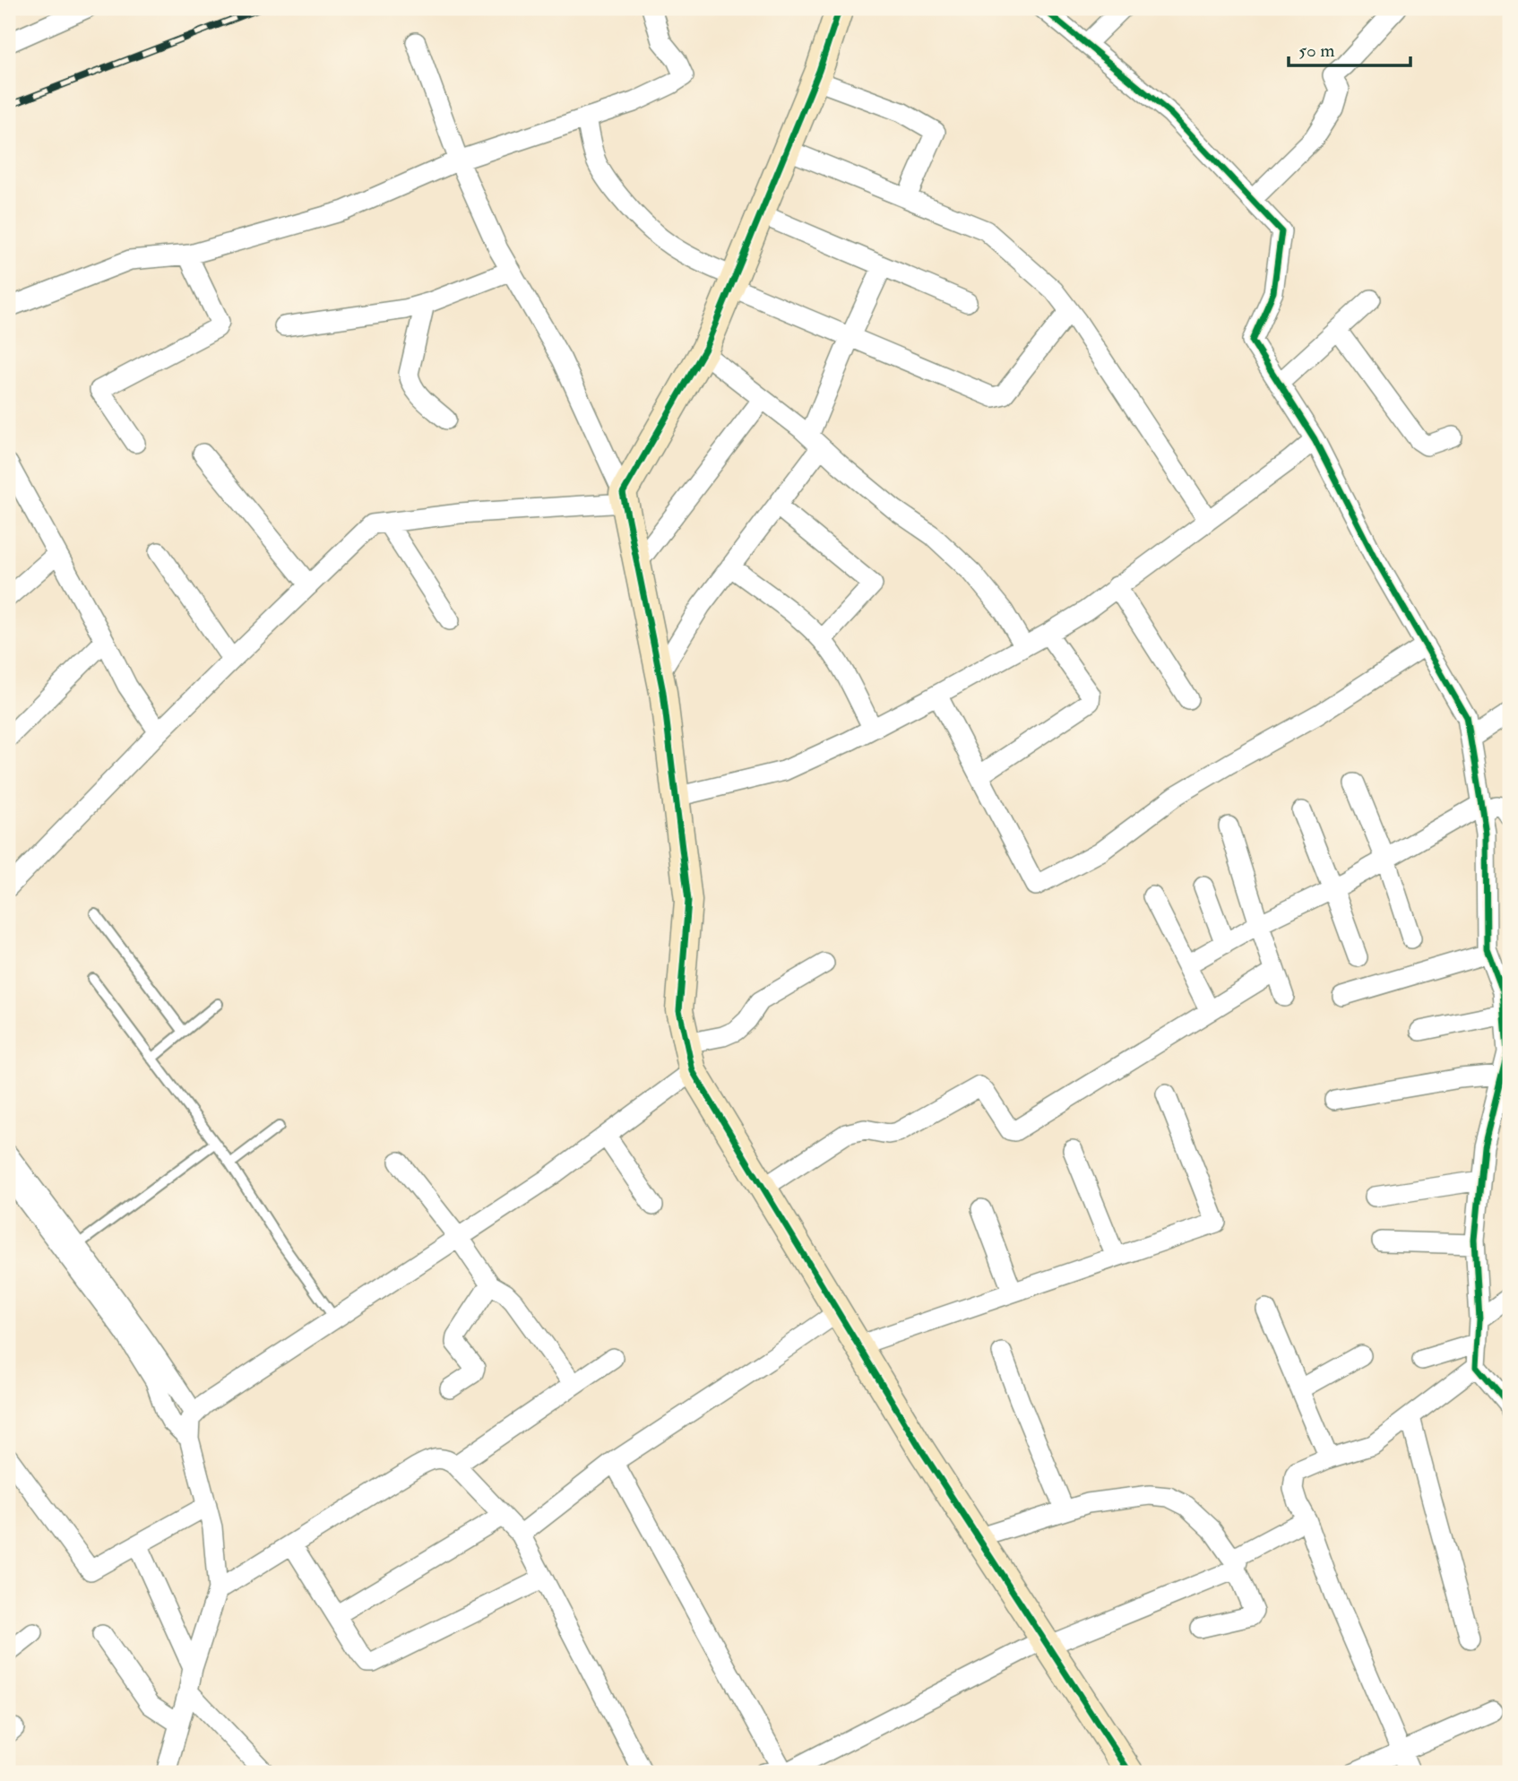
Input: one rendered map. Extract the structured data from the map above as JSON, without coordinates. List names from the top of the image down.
{
  "scale_bar": "50 m"
}
